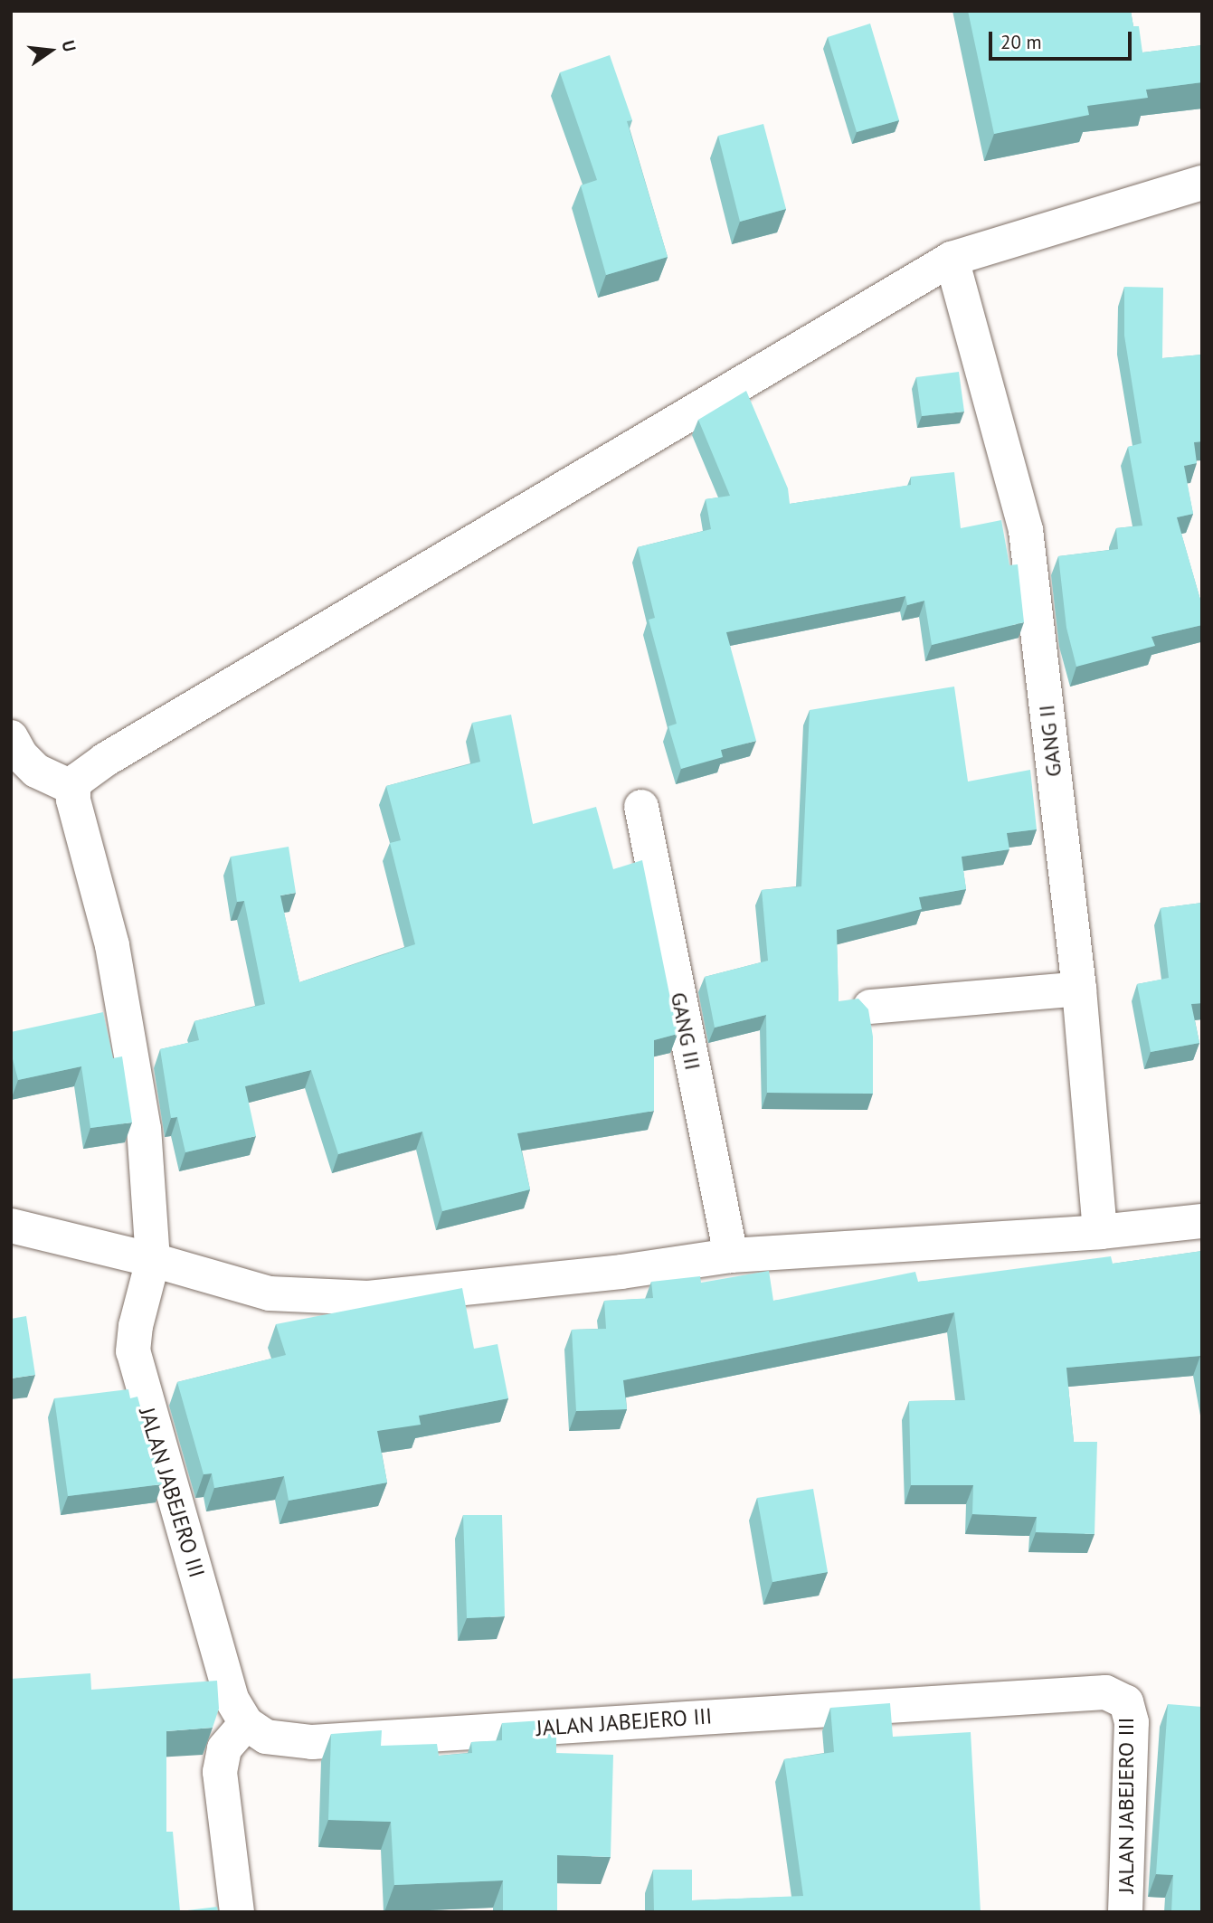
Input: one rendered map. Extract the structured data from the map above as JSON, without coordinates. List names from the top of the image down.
{
  "streets": {
    "street": ["GANG II", "GANG III", "JALAN JABEJERO III"]
  },
  "scale_bar": "20 m",
  "north": "right"
}
